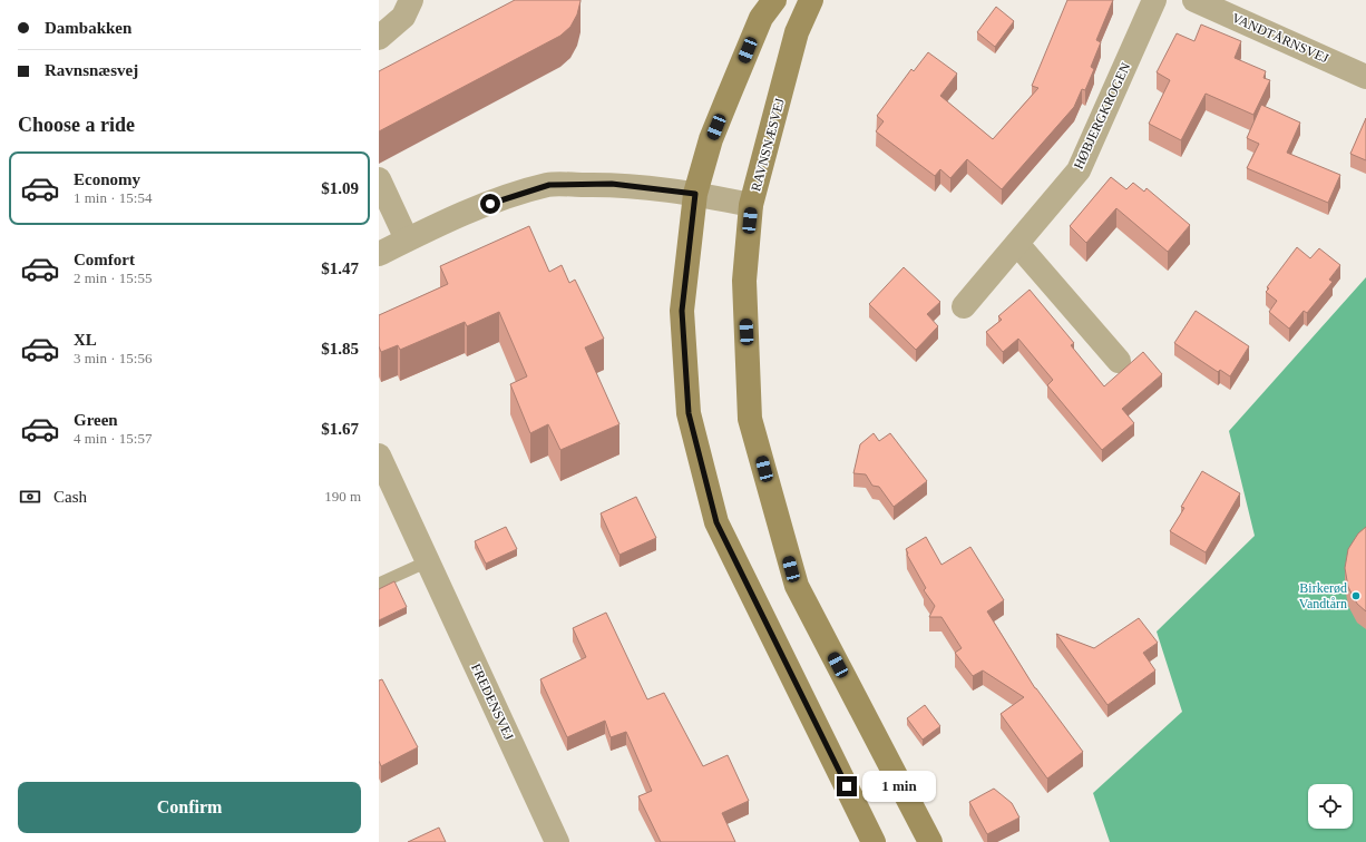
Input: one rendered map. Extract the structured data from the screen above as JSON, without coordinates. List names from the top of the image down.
{
  "streets": {
    "main road": ["RAVNSNÆSVEJ"],
    "street": ["VANDTÅRNSVEJ", "HØBJERGKROGEN", "FREDENSVEJ"]
  },
  "places": ["Birkerød Vandtårn"],
  "page": {
    "banner": ["Dambakken", "Ravnsnæsvej"],
    "heading": "Choose a ride",
    "list": [
      {
        "name": "Economy",
        "note": "1 min · 15:54",
        "value": "$1.09"
      },
      {
        "name": "Comfort",
        "note": "2 min · 15:55",
        "value": "$1.47"
      },
      {
        "name": "XL",
        "note": "3 min · 15:56",
        "value": "$1.85"
      },
      {
        "name": "Green",
        "note": "4 min · 15:57",
        "value": "$1.67"
      }
    ],
    "pay": ["Cash", "190 m"],
    "bubble": "1 min",
    "buttons": "Confirm"
  }
}
